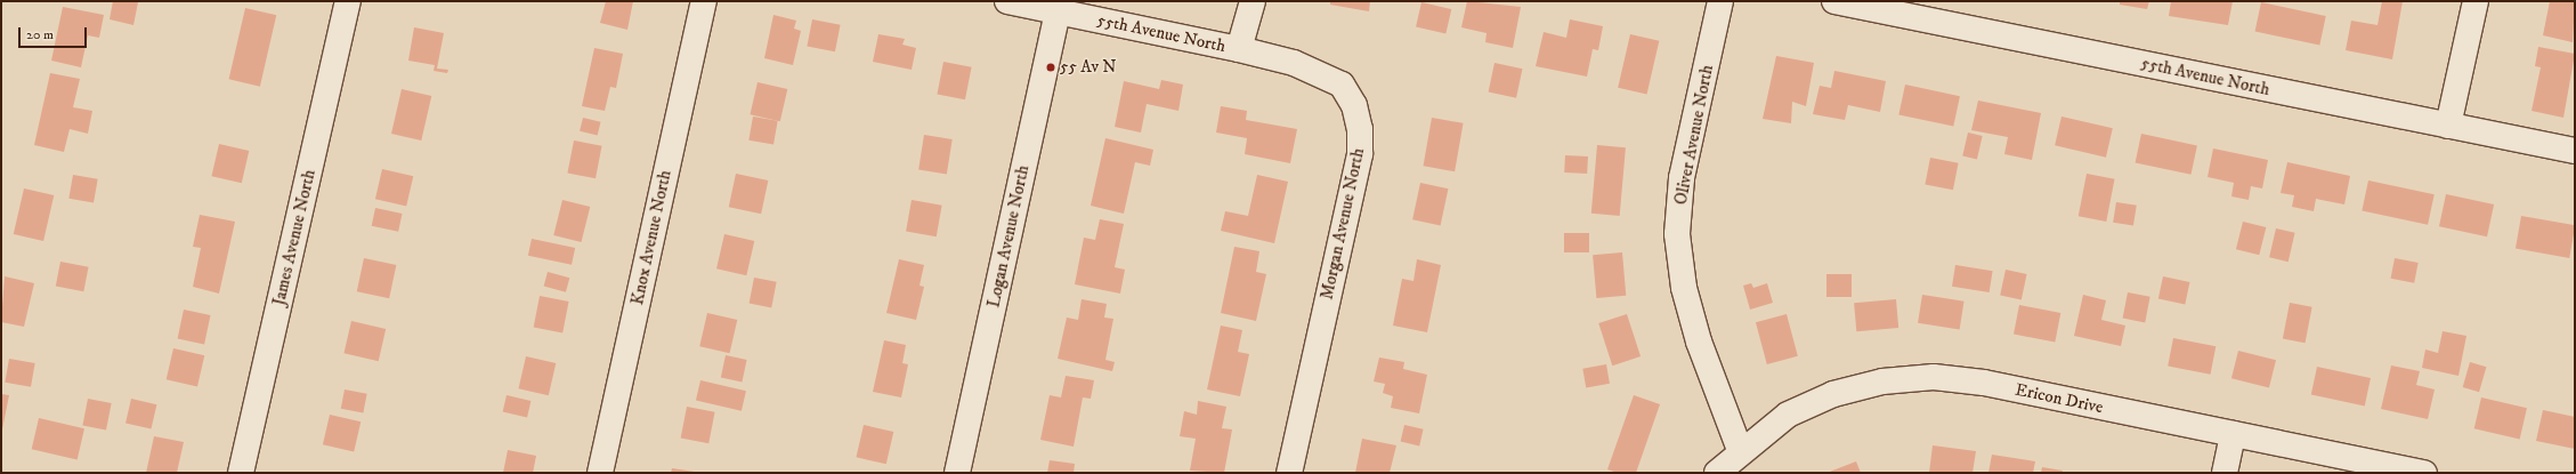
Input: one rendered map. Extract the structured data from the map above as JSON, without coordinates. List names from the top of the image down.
{
  "streets": {
    "street": [
      "55th Avenue North",
      "Oliver Avenue North",
      "Morgan Avenue North",
      "Logan Avenue North",
      "James Avenue North",
      "Knox Avenue North",
      "Ericon Drive"
    ]
  },
  "crossings": [
    ["55th Avenue North", "Morgan Avenue North"],
    ["55th Avenue North", "Logan Avenue North"],
    ["Oliver Avenue North", "Ericon Drive"]
  ],
  "places": ["55 Av N"],
  "scale_bar": "20 m"
}
